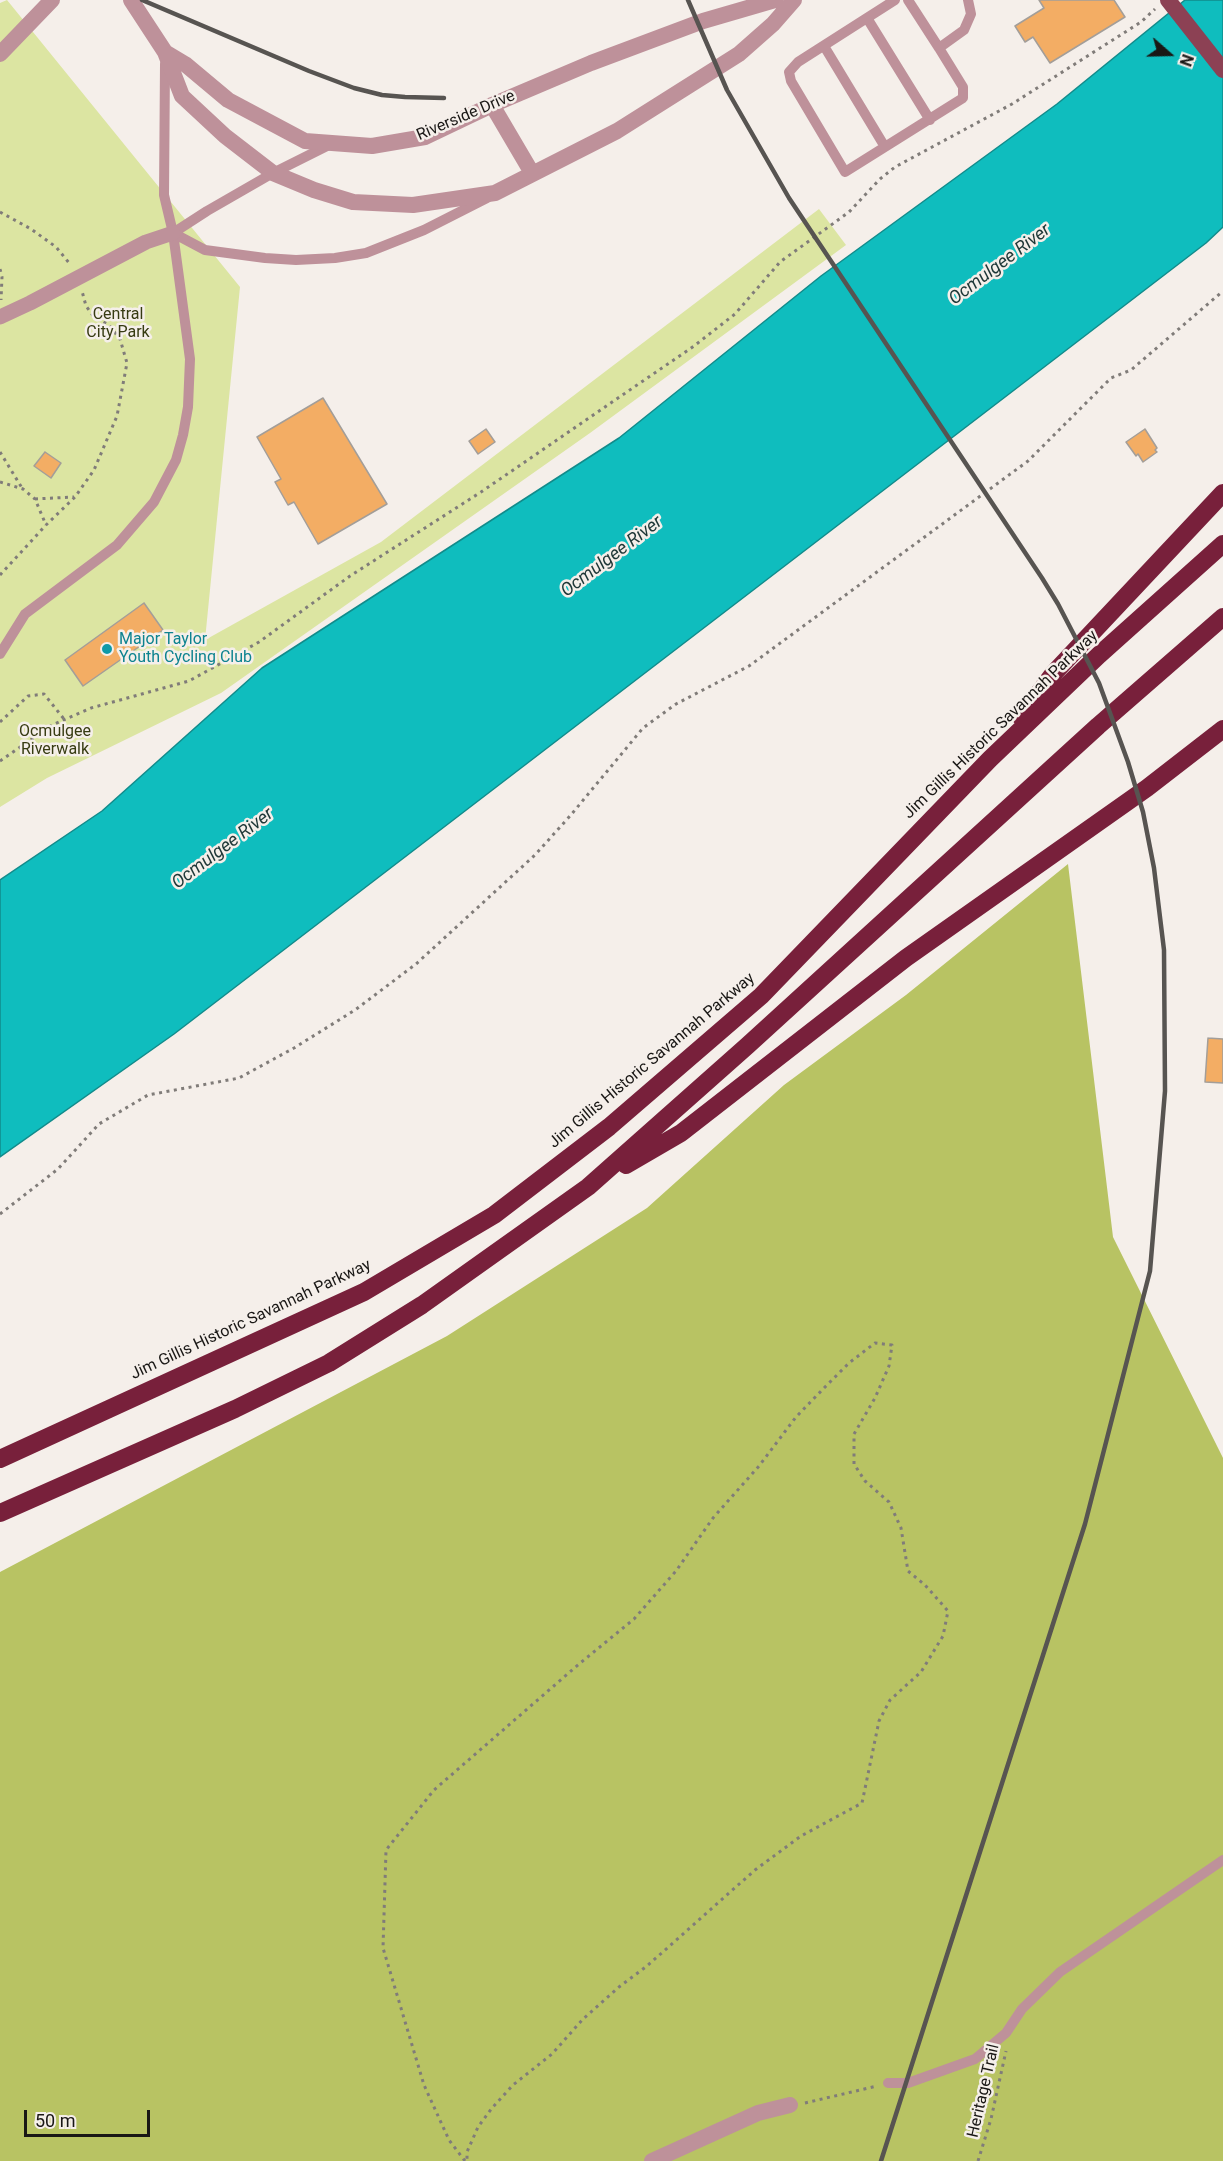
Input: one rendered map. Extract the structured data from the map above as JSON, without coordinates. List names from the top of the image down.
{
  "streets": {
    "highway": ["Jim Gillis Historic Savannah Parkway"],
    "street": ["Riverside Drive"],
    "path": ["Heritage Trail"]
  },
  "water": ["Ocmulgee River"],
  "parks": ["Central City Park", "Ocmulgee Riverwalk"],
  "places": ["Major Taylor Youth Cycling Club"],
  "scale_bar": "50 m",
  "north": "right"
}
